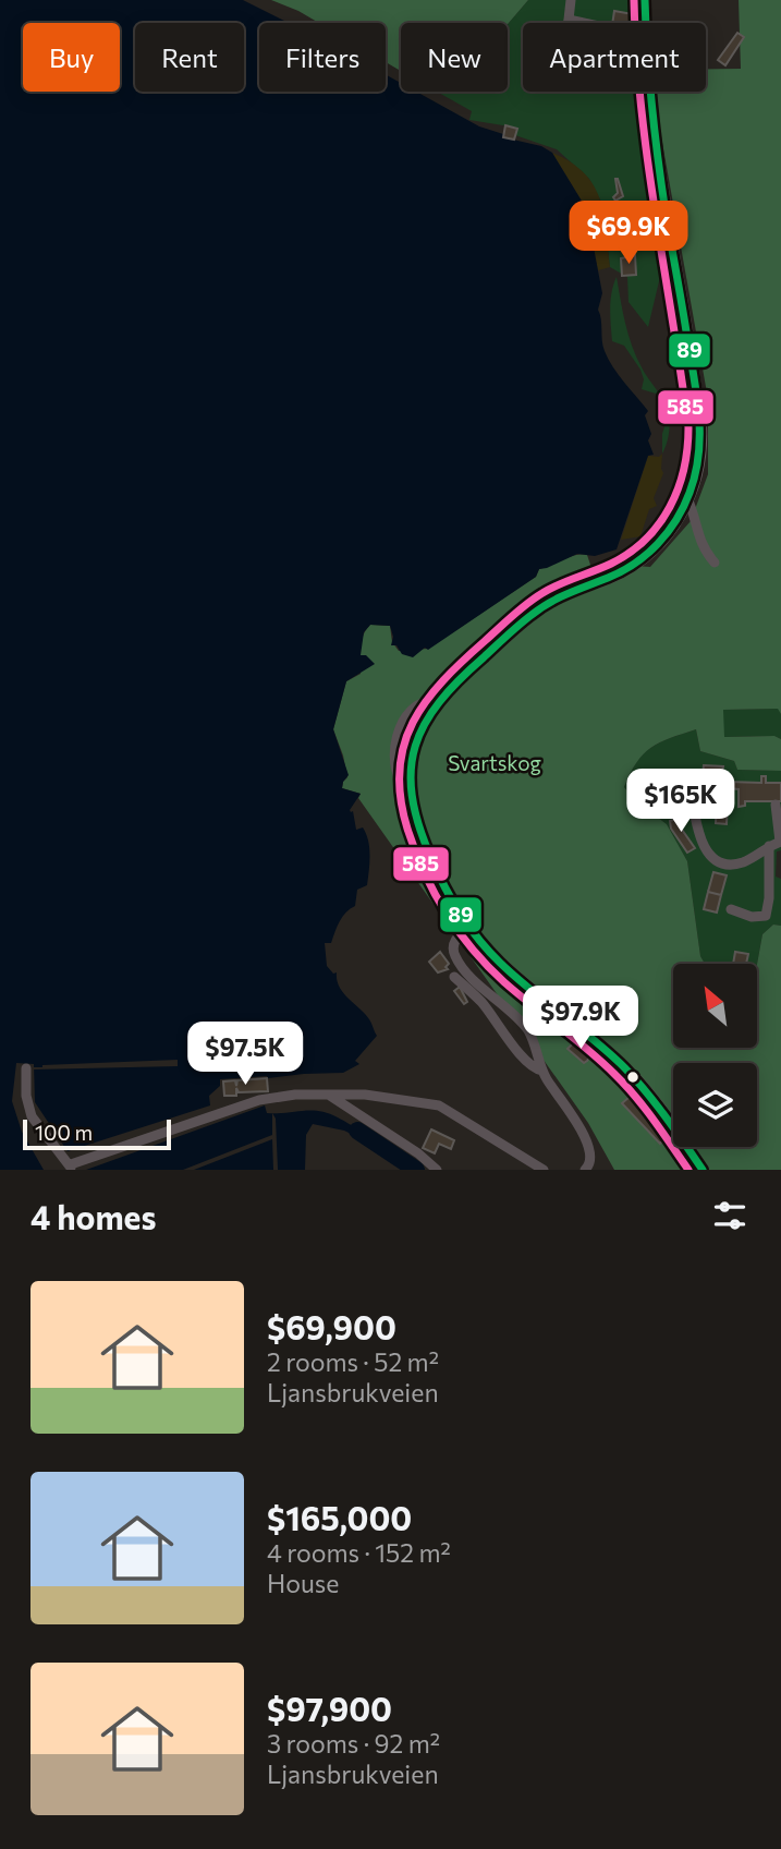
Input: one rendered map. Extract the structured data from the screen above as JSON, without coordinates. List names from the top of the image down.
{
  "parks": ["Svartskog"],
  "lines": ["transit line 89", "transit line 585"],
  "scale_bar": "100 m",
  "north": "top left",
  "page": {
    "chip": [
      "Buy",
      "Rent",
      "Filters",
      "New",
      "Apartment"
    ],
    "price": [
      "$69.9K",
      "$165K",
      "$97.9K",
      "$97.5K"
    ],
    "scale": "100 m",
    "heading": "4 homes",
    "list": [
      {
        "name": "$69,900",
        "note": "2 rooms · 52 m² · Ljansbrukveien"
      },
      {
        "name": "$165,000",
        "note": "4 rooms · 152 m² · House"
      },
      {
        "name": "$97,900",
        "note": "3 rooms · 92 m² · Ljansbrukveien"
      }
    ]
  }
}
